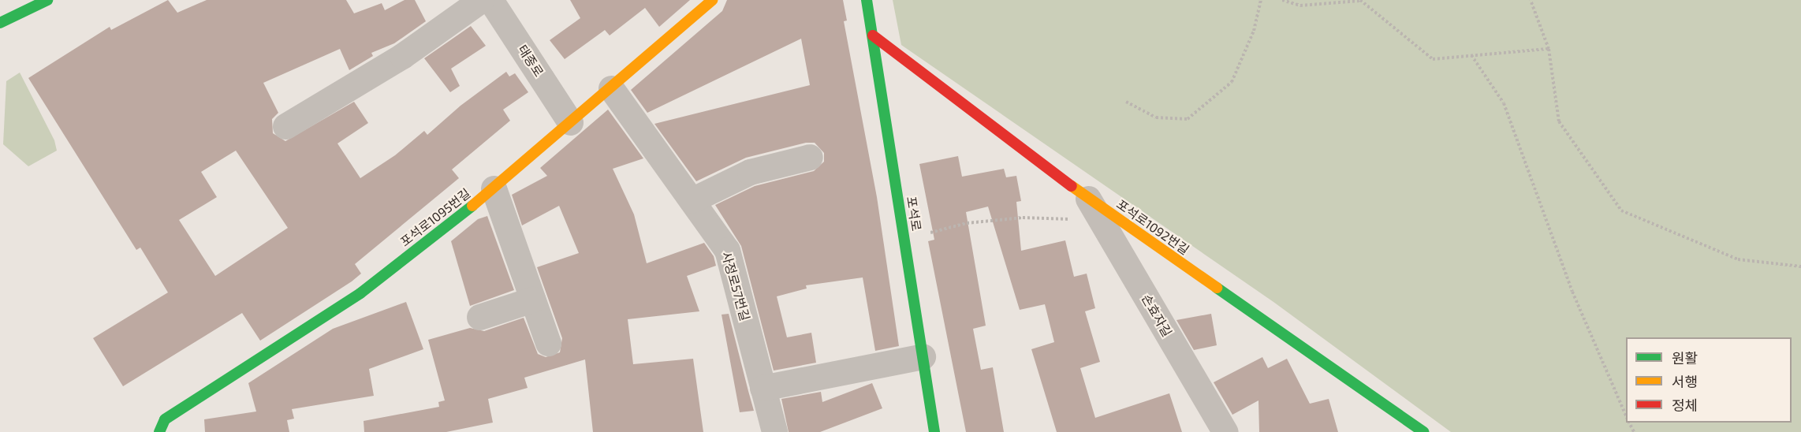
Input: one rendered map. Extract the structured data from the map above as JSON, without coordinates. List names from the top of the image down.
{
  "streets": {
    "street": [
      "태종로",
      "포석로",
      "포석로1095번길",
      "포석로1092번길",
      "사정로57번길",
      "손효자길"
    ]
  },
  "crossings": [
    ["태종로", "포석로1095번길"],
    ["포석로", "포석로1092번길"],
    ["포석로1095번길", "사정로57번길"],
    ["포석로1092번길", "손효자길"]
  ],
  "legend": ["원활", "서행", "정체"]
}
